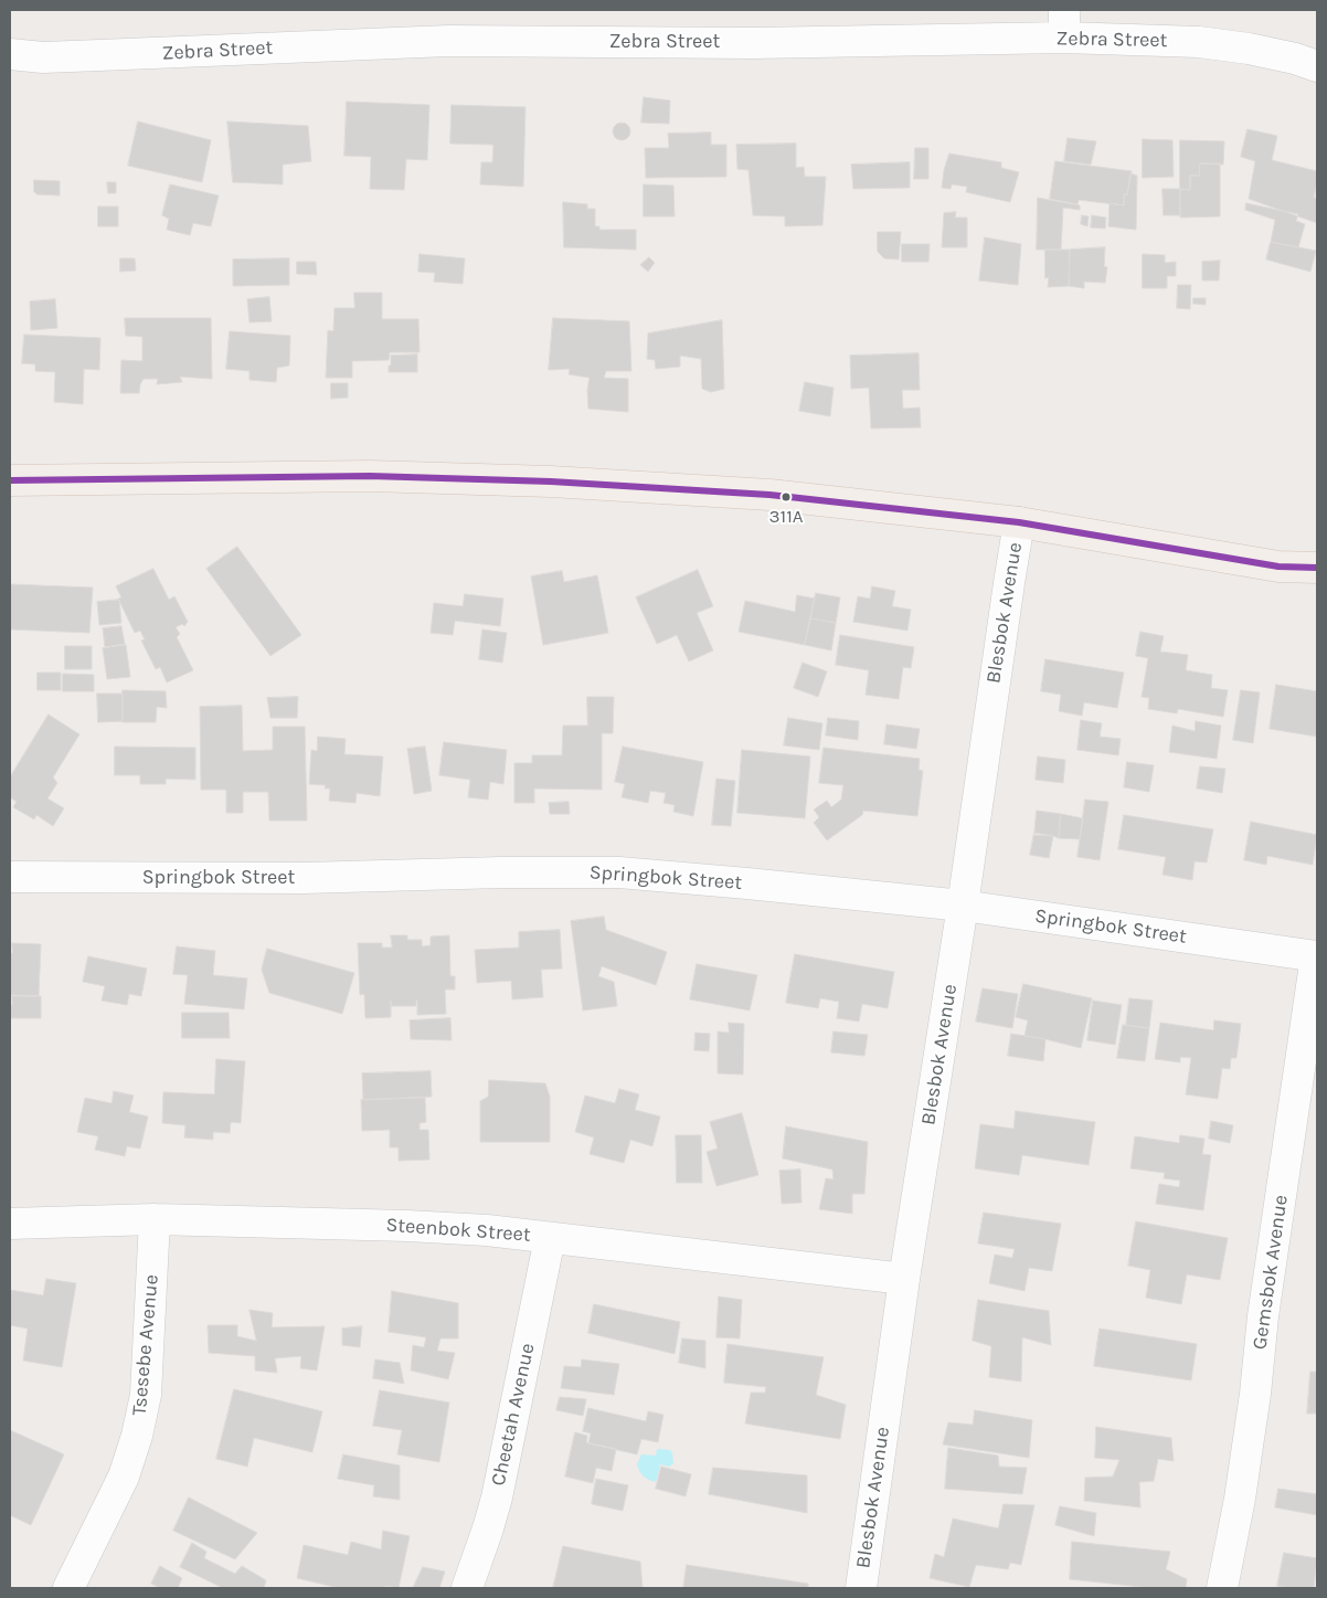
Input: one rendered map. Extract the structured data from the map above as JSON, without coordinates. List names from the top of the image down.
{
  "streets": {
    "street": [
      "Zebra Street",
      "Blesbok Avenue",
      "Springbok Street",
      "Steenbok Street",
      "Gemsbok Avenue",
      "Tsesebe Avenue",
      "Cheetah Avenue"
    ]
  },
  "crossings": [
    ["Blesbok Avenue", "Springbok Street"],
    ["Blesbok Avenue", "Steenbok Street"],
    ["Springbok Street", "Gemsbok Avenue"],
    ["Steenbok Street", "Tsesebe Avenue"],
    ["Steenbok Street", "Cheetah Avenue"]
  ],
  "places": ["311A"]
}
